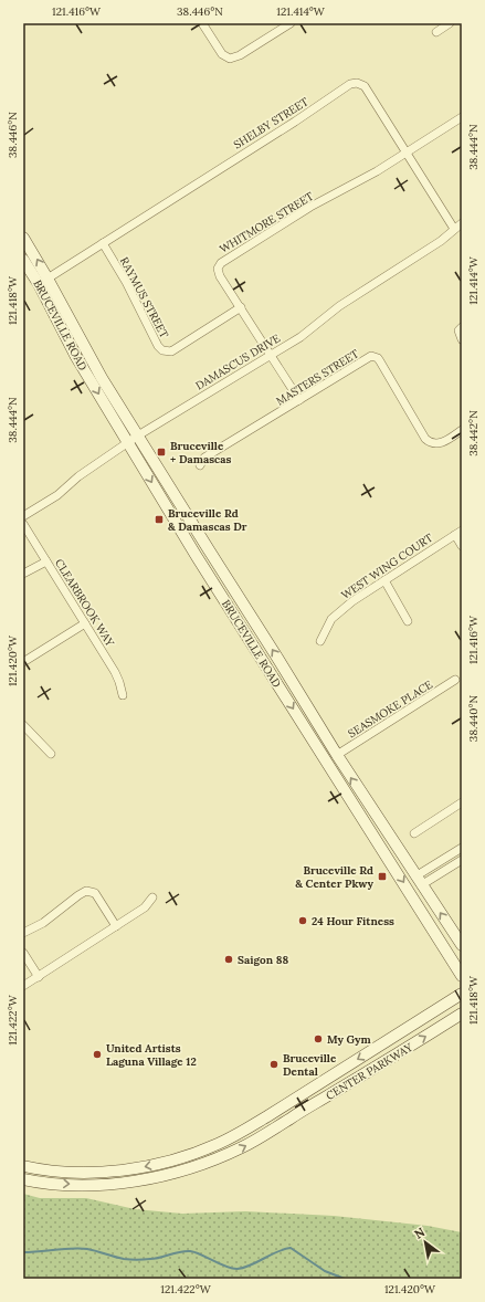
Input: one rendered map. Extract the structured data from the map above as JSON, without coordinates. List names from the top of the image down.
{
  "streets": {
    "main road": ["BRUCEVILLE ROAD", "CENTER PARKWAY"],
    "street": [
      "SHELBY STREET",
      "WHITMORE STREET",
      "RAYMUS STREET",
      "DAMASCUS DRIVE",
      "MASTERS STREET",
      "WEST WING COURT",
      "CLEARBROOK WAY",
      "SEASMOKE PLACE"
    ]
  },
  "crossings": [
    ["SHELBY STREET", "WHITMORE STREET"],
    ["SHELBY STREET", "RAYMUS STREET"],
    ["SHELBY STREET", "BRUCEVILLE ROAD"],
    ["SHELBY STREET", "DAMASCUS DRIVE"],
    ["WHITMORE STREET", "RAYMUS STREET"],
    ["WHITMORE STREET", "DAMASCUS DRIVE"],
    ["WHITMORE STREET", "MASTERS STREET"],
    ["BRUCEVILLE ROAD", "DAMASCUS DRIVE"],
    ["BRUCEVILLE ROAD", "SEASMOKE PLACE"]
  ],
  "places": {
    "transit": ["Bruceville + Damascas", "Bruceville Rd & Damascas Dr", "Bruceville Rd & Center Pkwy"],
    "other": [
      "24 Hour Fitness",
      "Saigon 88",
      "My Gym",
      "United Artists Laguna Village 12",
      "Bruceville Dental"
    ]
  },
  "north": "top left",
  "coordinates": [
    "121.416°W",
    "38.446°N",
    "121.414°W",
    "38.444°N",
    "121.418°W",
    "38.442°N",
    "121.420°W",
    "38.440°N",
    "121.422°W"
  ]
}
